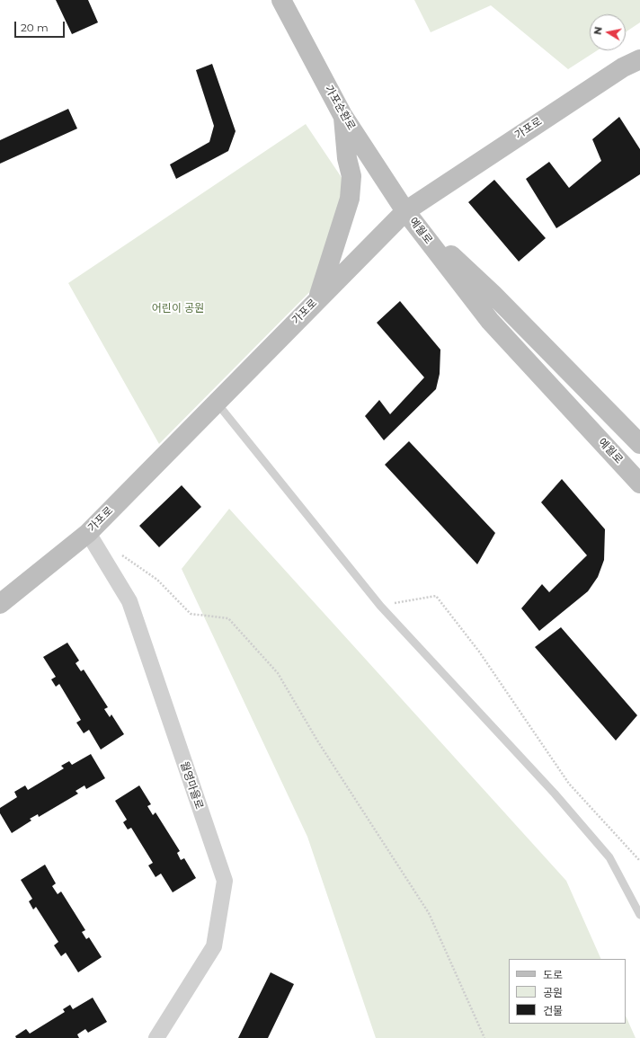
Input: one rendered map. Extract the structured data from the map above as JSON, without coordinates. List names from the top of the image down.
{
  "streets": {
    "main road": ["가포순환로", "가포로", "예월로"],
    "street": ["월영마을로"]
  },
  "crossings": [
    ["가포순환로", "가포로"],
    ["가포순환로", "예월로"],
    ["가포로", "예월로"],
    ["가포로", "월영마을로"]
  ],
  "parks": ["어린이 공원"],
  "legend": ["도로", "공원", "건물"],
  "scale_bar": "20 m",
  "north": "left"
}
